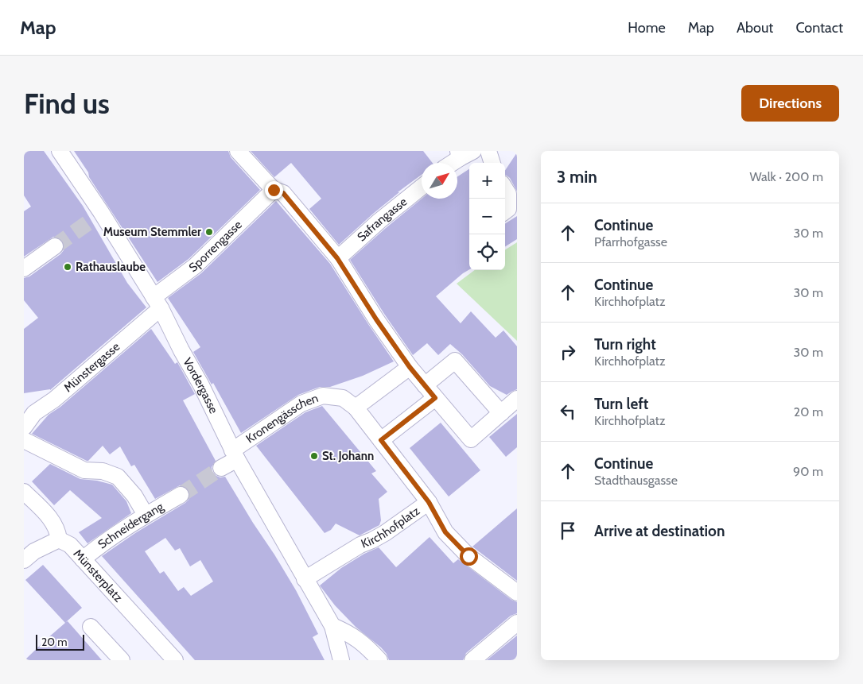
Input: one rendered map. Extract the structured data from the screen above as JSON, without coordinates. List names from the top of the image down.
{
  "streets": {
    "street": [
      "Safrangasse",
      "Sporrengasse",
      "Münstergasse",
      "Vordergasse",
      "Kronengässchen",
      "Schneidergang",
      "Kirchhofplatz",
      "Münsterplatz"
    ]
  },
  "crossings": [
    ["Sporrengasse", "Münstergasse"],
    ["Sporrengasse", "Vordergasse"],
    ["Münstergasse", "Vordergasse"],
    ["Vordergasse", "Kronengässchen"],
    ["Vordergasse", "Kirchhofplatz"],
    ["Kronengässchen", "Kirchhofplatz"],
    ["Schneidergang", "Münsterplatz"]
  ],
  "places": ["Museum Stemmler", "Rathauslaube", "St. Johann"],
  "scale_bar": "20 m",
  "north": "top right",
  "page": {
    "header": "Map",
    "nav": [
      "Home",
      "Map",
      "About",
      "Contact"
    ],
    "buttons": "Directions",
    "title": "Find us",
    "heading": ["3 min", "Walk · 200 m"],
    "map_buttons": ["+", "−"],
    "list": [
      ["Continue", "Pfarrhofgasse", "30 m"],
      ["Continue", "Kirchhofplatz", "30 m"],
      ["Turn right", "Kirchhofplatz", "30 m"],
      ["Turn left", "Kirchhofplatz", "20 m"],
      ["Continue", "Stadthausgasse", "90 m"],
      "Arrive at destination"
    ],
    "scale": "20 m"
  }
}
